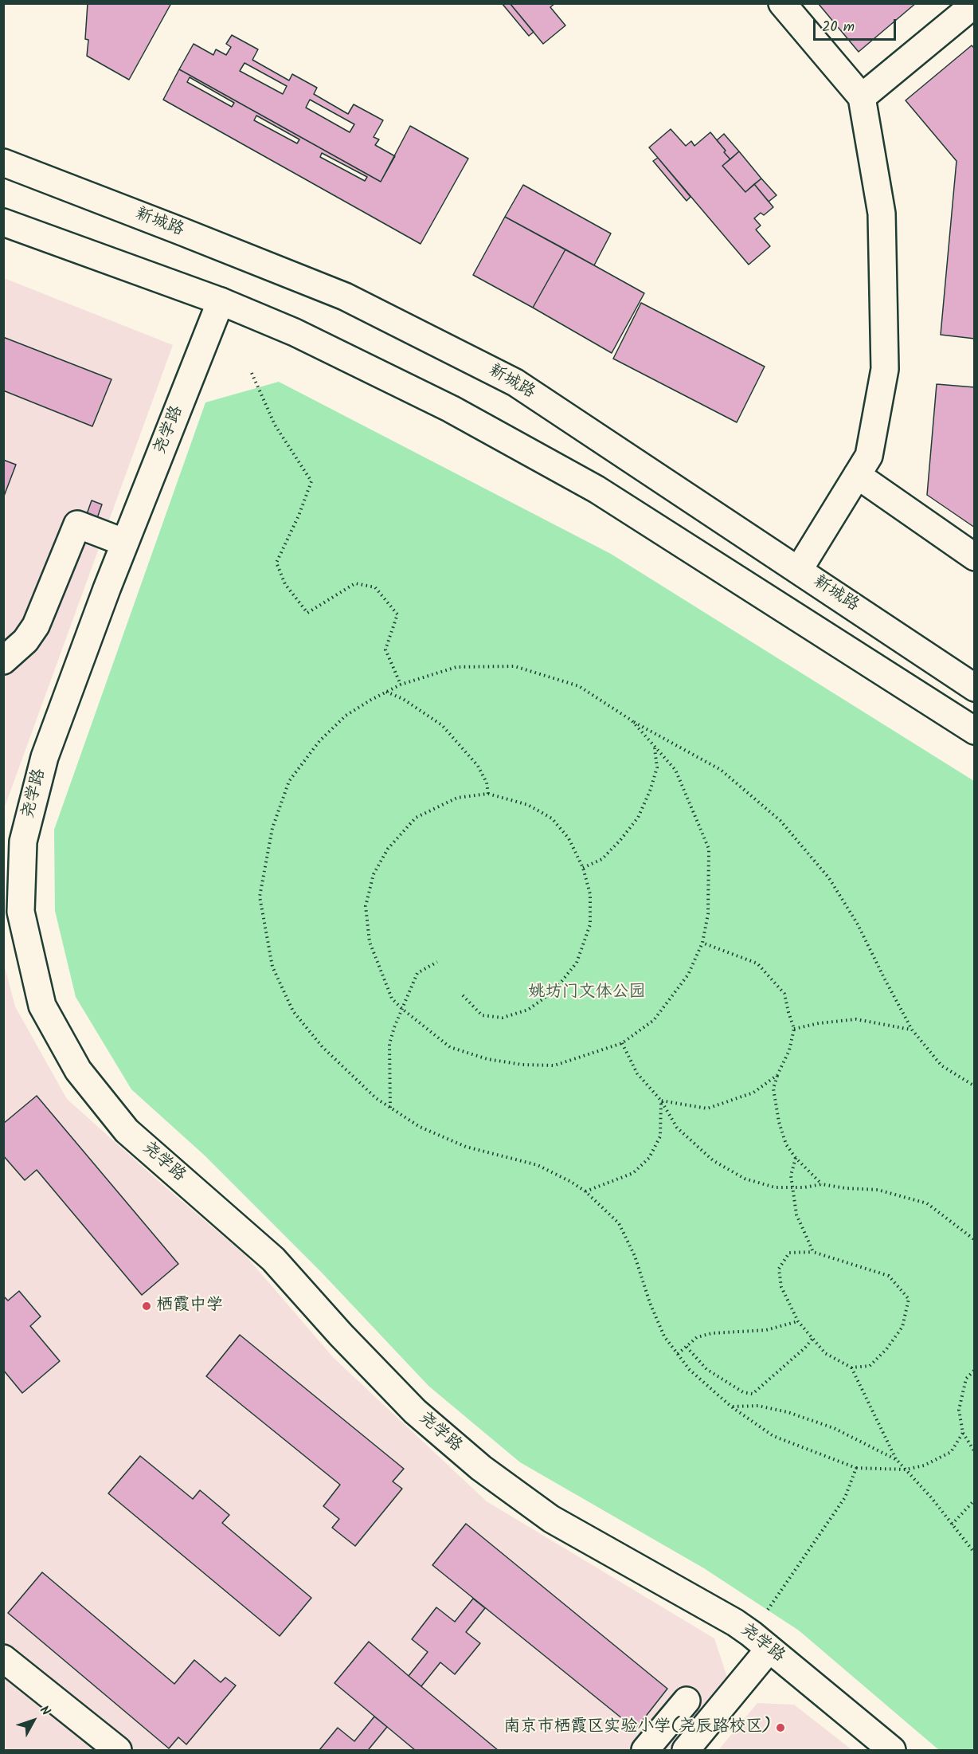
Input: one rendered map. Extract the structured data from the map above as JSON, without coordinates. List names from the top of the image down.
{
  "streets": {
    "street": ["新城路", "尧学路"]
  },
  "parks": ["姚坊门文体公园"],
  "places": ["栖霞中学", "南京市栖霞区实验小学(尧辰路校区)"],
  "scale_bar": "20 m",
  "north": "top right"
}
